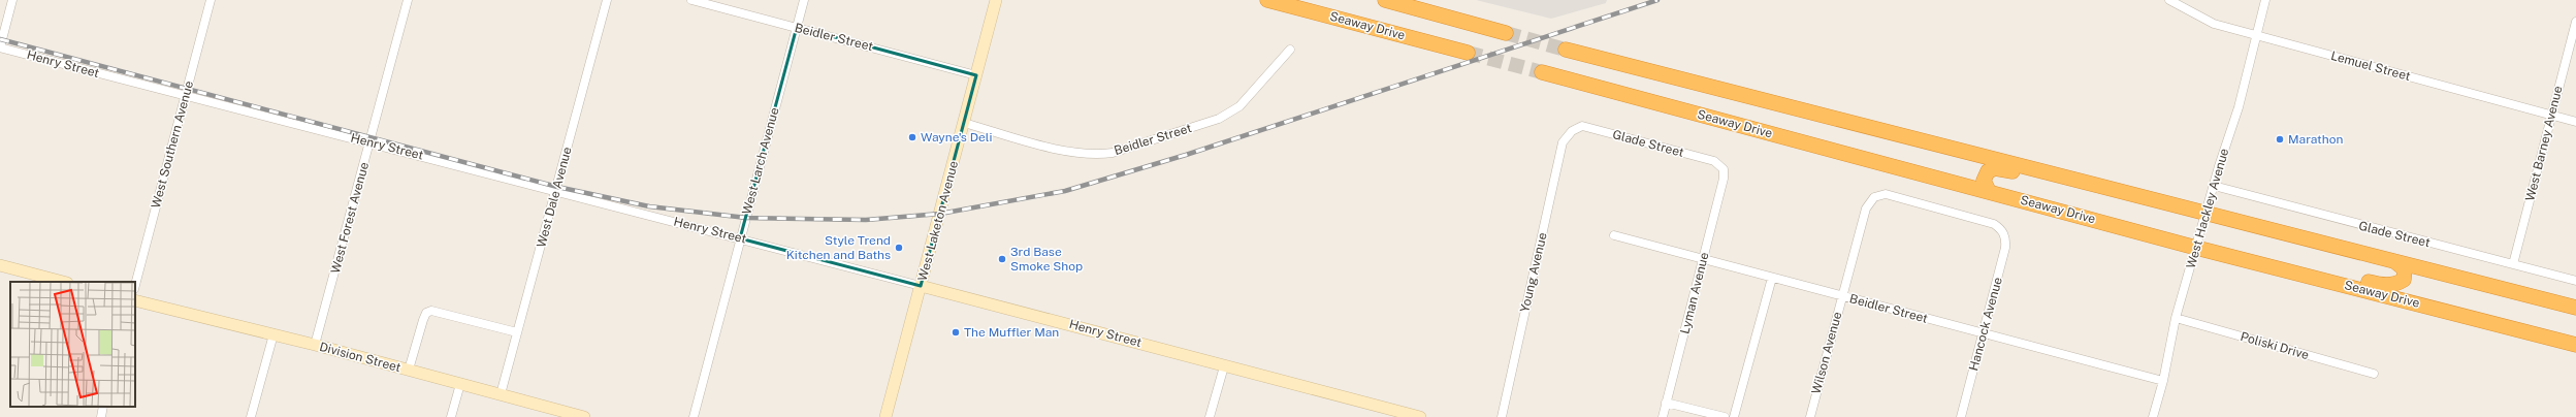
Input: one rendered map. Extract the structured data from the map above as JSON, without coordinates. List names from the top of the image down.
{
  "streets": {
    "highway": ["Seaway Drive"],
    "main road": ["Henry Street", "West Laketon Avenue", "Division Street"],
    "street": [
      "Beidler Street",
      "Lemuel Street",
      "Glade Street",
      "West Barney Avenue",
      "West Southern Avenue",
      "West Larch Avenue",
      "West Dale Avenue",
      "West Hackley Avenue",
      "West Forest Avenue",
      "Young Avenue",
      "Lyman Avenue",
      "Hancock Avenue",
      "Poliski Drive",
      "Wilson Avenue"
    ]
  },
  "crossings": [
    ["Seaway Drive", "West Hackley Avenue"],
    ["Beidler Street", "West Larch Avenue"],
    ["Beidler Street", "West Hackley Avenue"],
    ["Beidler Street", "West Laketon Avenue"],
    ["Beidler Street", "Lyman Avenue"],
    ["Beidler Street", "Hancock Avenue"],
    ["Beidler Street", "Wilson Avenue"],
    ["Henry Street", "West Southern Avenue"],
    ["Henry Street", "West Larch Avenue"],
    ["Henry Street", "West Dale Avenue"],
    ["Henry Street", "West Forest Avenue"],
    ["Henry Street", "West Laketon Avenue"],
    ["Lemuel Street", "West Barney Avenue"],
    ["Lemuel Street", "West Hackley Avenue"],
    ["Glade Street", "West Barney Avenue"],
    ["Glade Street", "West Hackley Avenue"],
    ["Glade Street", "Young Avenue"],
    ["Glade Street", "Lyman Avenue"],
    ["West Dale Avenue", "Division Street"],
    ["West Hackley Avenue", "Poliski Drive"],
    ["West Forest Avenue", "Division Street"],
    ["Hancock Avenue", "Wilson Avenue"]
  ],
  "places": [
    "Wayne's Deli",
    "Marathon",
    "Style Trend Kitchen and Baths",
    "3rd Base Smoke Shop",
    "The Muffler Man"
  ]
}
